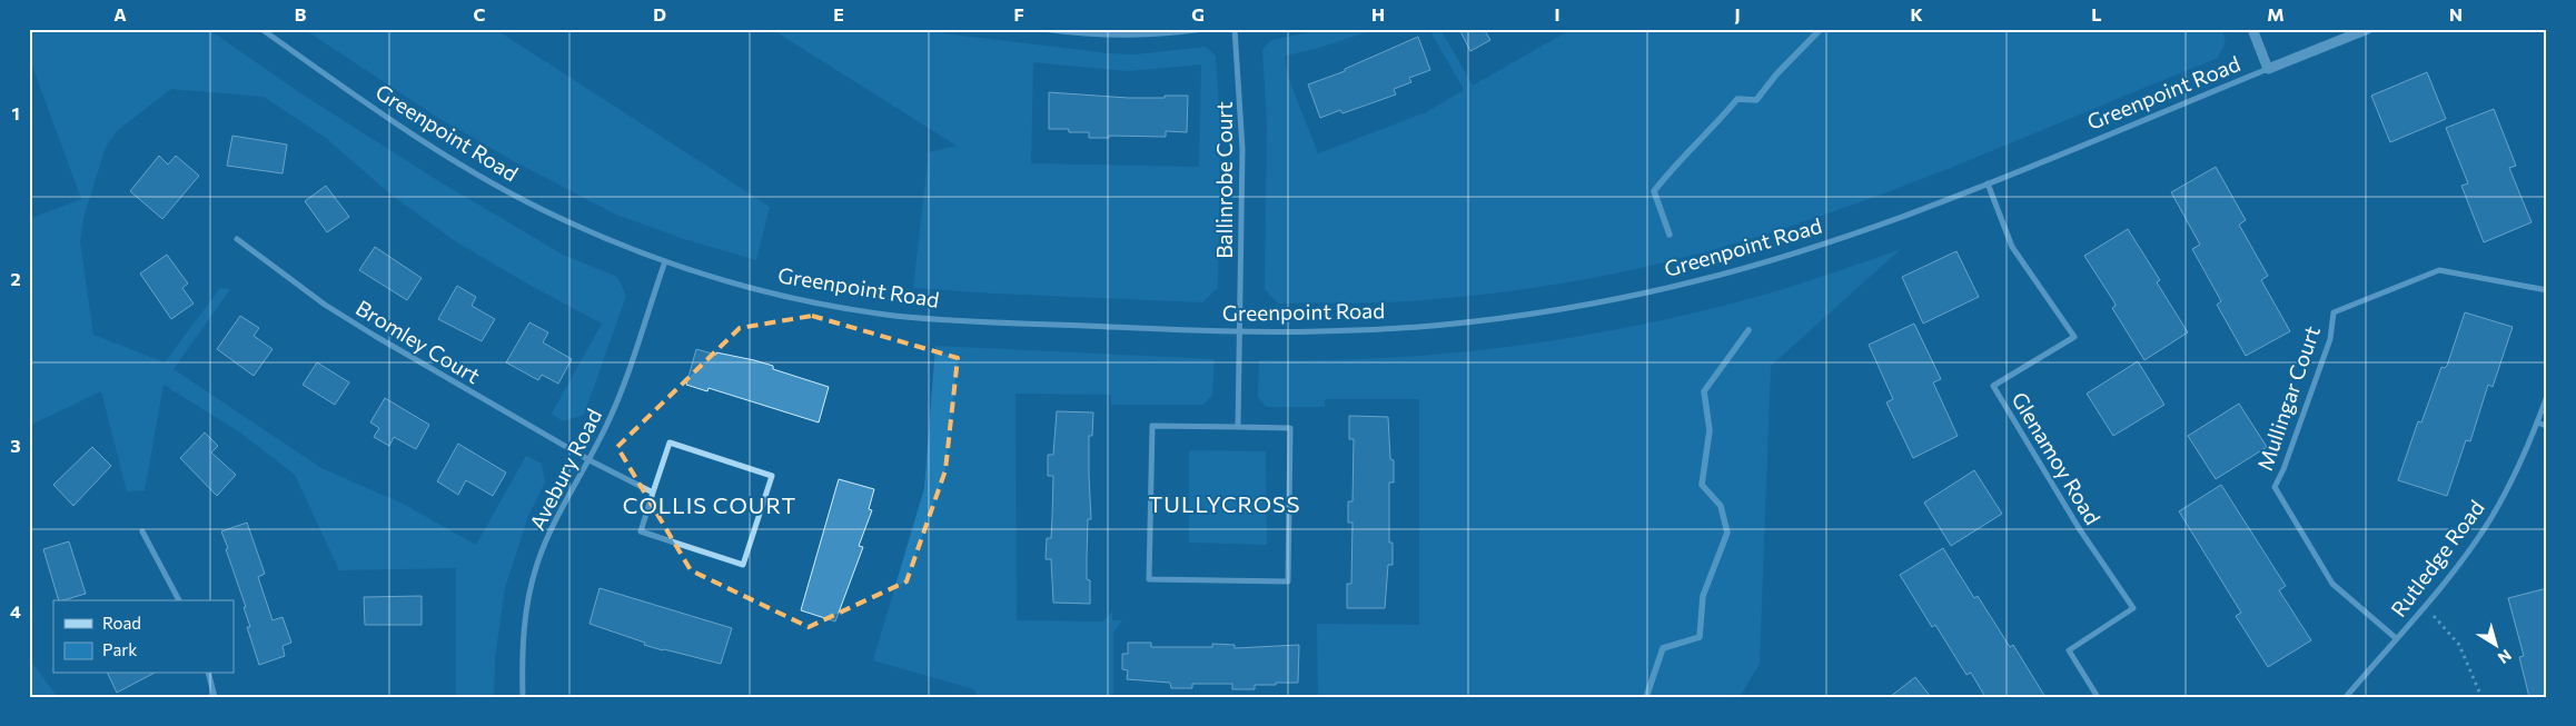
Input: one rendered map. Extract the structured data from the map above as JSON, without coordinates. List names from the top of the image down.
{
  "streets": {
    "street": [
      "Greenpoint Road",
      "Ballinrobe Court",
      "Bromley Court",
      "Mullingar Court",
      "Glenamoy Road",
      "Avebury Road",
      "Rutledge Road"
    ]
  },
  "crossings": [
    ["Greenpoint Road", "Ballinrobe Court"],
    ["Greenpoint Road", "Glenamoy Road"],
    ["Greenpoint Road", "Avebury Road"],
    ["Bromley Court", "Avebury Road"],
    ["Mullingar Court", "Rutledge Road"]
  ],
  "districts": ["TULLYCROSS", "COLLIS COURT"],
  "legend": ["Road", "Park"],
  "north": "bottom right",
  "grid": {
    "columns": [
      "A",
      "B",
      "C",
      "D",
      "E",
      "F",
      "G",
      "H",
      "I",
      "J",
      "K",
      "L",
      "M",
      "N"
    ],
    "rows": [
      "1",
      "2",
      "3",
      "4"
    ]
  }
}
